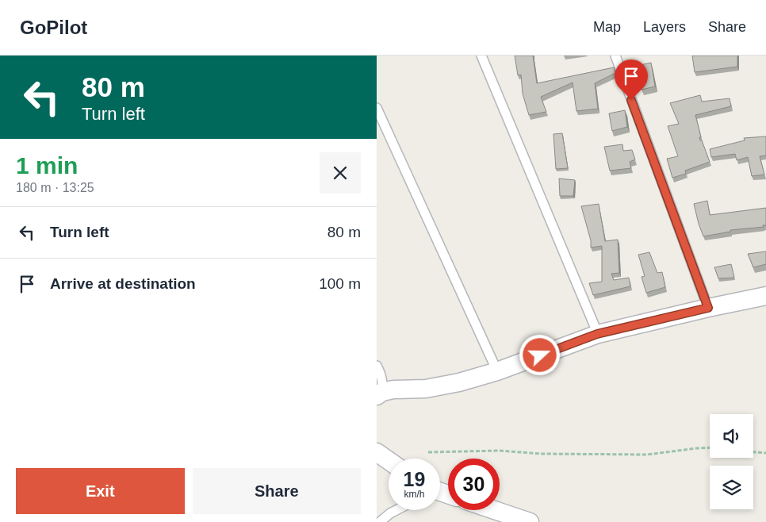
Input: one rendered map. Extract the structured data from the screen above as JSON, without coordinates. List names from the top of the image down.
{
  "page": {
    "header": "GoPilot",
    "nav": ["Map", "Layers", "Share"],
    "turn": ["80 m", "Turn left"],
    "heading": ["1 min", "180 m · 13:25"],
    "list": [
      {
        "name": "Turn left",
        "value": "80 m"
      },
      {
        "name": "Arrive at destination",
        "value": "100 m"
      }
    ],
    "speed": "19 km/h",
    "limit": "30",
    "buttons": ["Exit", "Share"]
  }
}
